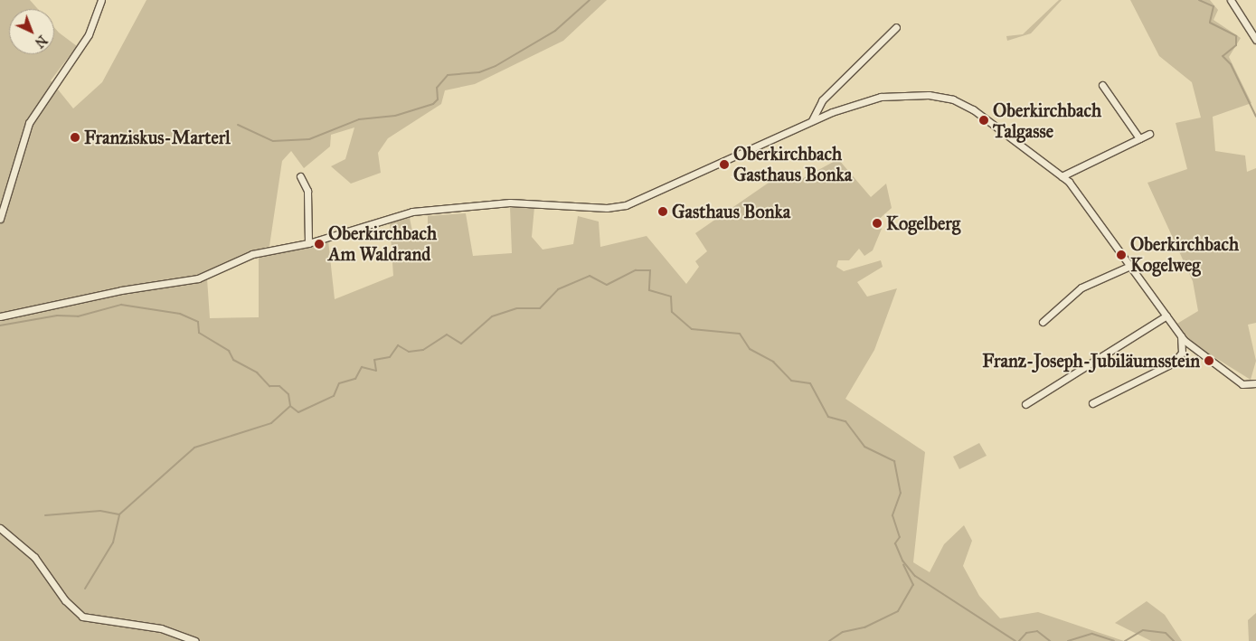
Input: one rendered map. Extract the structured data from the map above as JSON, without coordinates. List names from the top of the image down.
{
  "places": [
    "Oberkirchbach Talgasse",
    "Franziskus-Marterl",
    "Oberkirchbach Gasthaus Bonka",
    "Gasthaus Bonka",
    "Kogelberg",
    "Oberkirchbach Am Waldrand",
    "Oberkirchbach Kogelweg",
    "Franz-Joseph-Jubiläumsstein"
  ],
  "north": "bottom right"
}
